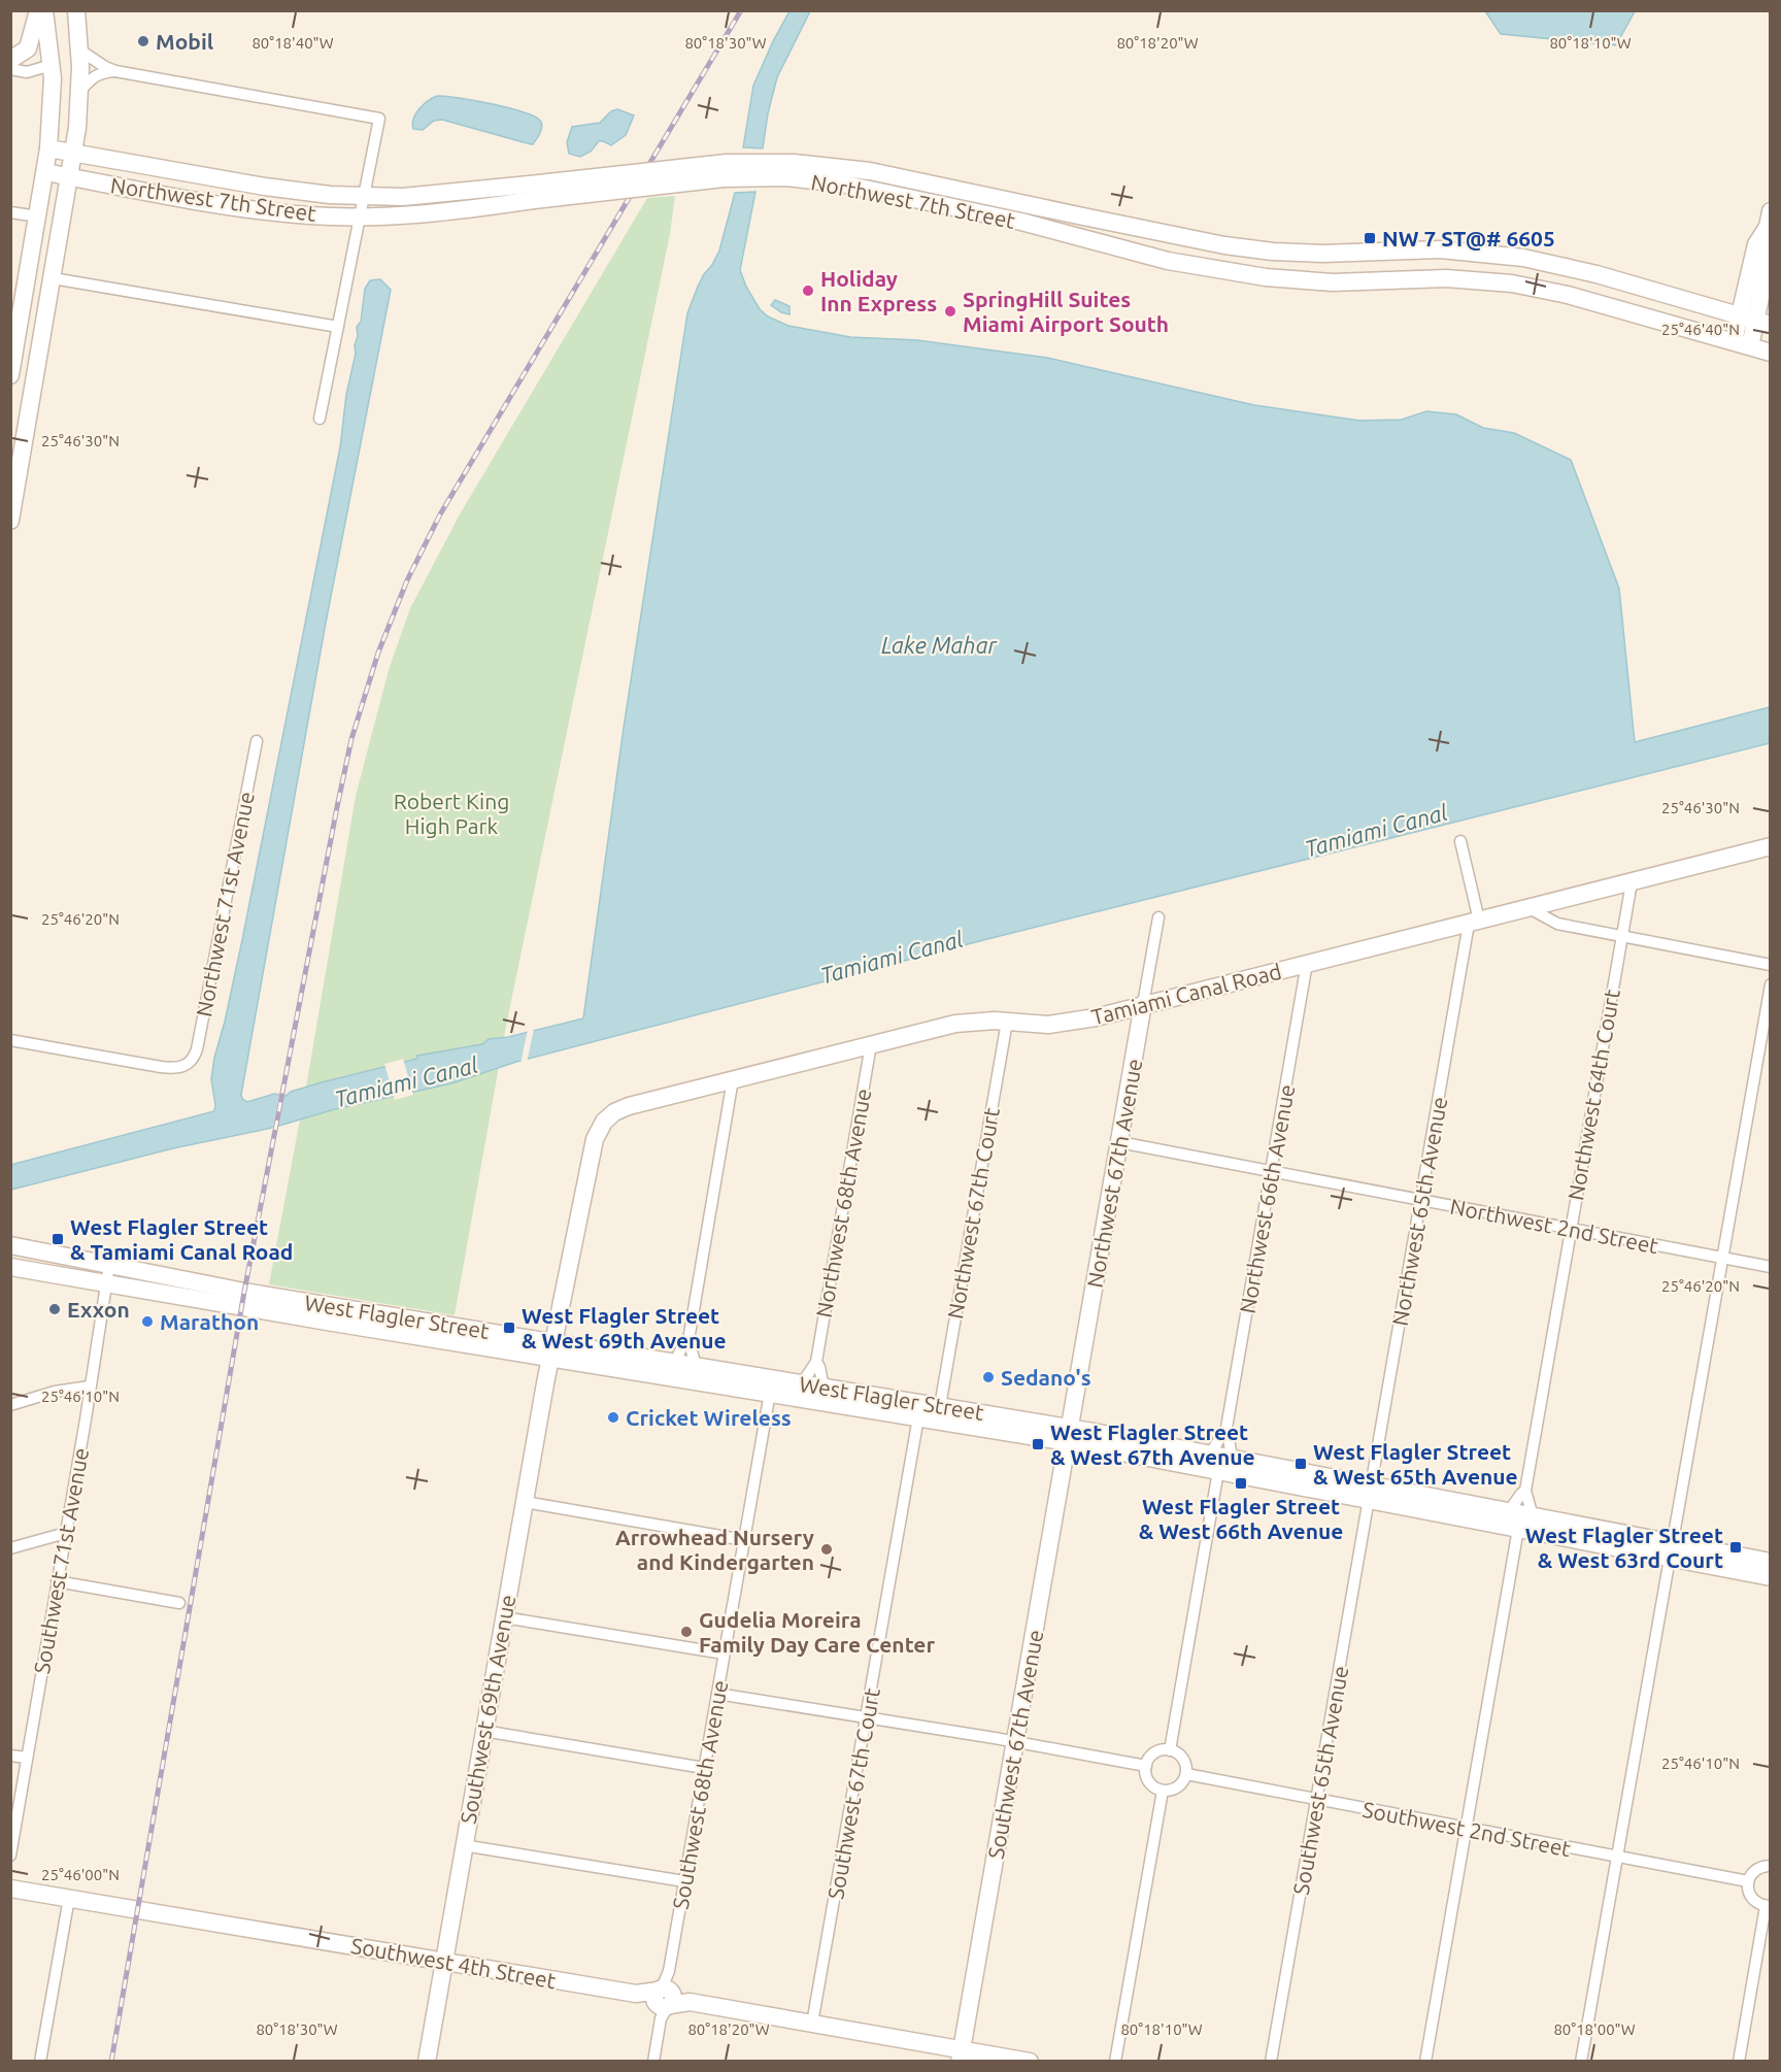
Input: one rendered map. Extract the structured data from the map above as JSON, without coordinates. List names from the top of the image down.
{
  "streets": {
    "main road": [
      "Northwest 7th Street",
      "Tamiami Canal Road",
      "Northwest 67th Avenue",
      "West Flagler Street",
      "Southwest 69th Avenue",
      "Southwest 67th Avenue",
      "Southwest 4th Street"
    ],
    "street": [
      "Northwest 71st Avenue",
      "Northwest 64th Court",
      "Northwest 66th Avenue",
      "Northwest 68th Avenue",
      "Northwest 65th Avenue",
      "Northwest 67th Court",
      "Northwest 2nd Street",
      "Southwest 71st Avenue",
      "Southwest 65th Avenue",
      "Southwest 67th Court",
      "Southwest 68th Avenue",
      "Southwest 2nd Street"
    ]
  },
  "crossings": [
    ["Tamiami Canal Road", "Northwest 64th Court"],
    ["Tamiami Canal Road", "Northwest 67th Avenue"],
    ["Tamiami Canal Road", "Northwest 66th Avenue"],
    ["Tamiami Canal Road", "Northwest 68th Avenue"],
    ["Tamiami Canal Road", "Northwest 65th Avenue"],
    ["Tamiami Canal Road", "Northwest 67th Court"],
    ["Tamiami Canal Road", "Southwest 69th Avenue"],
    ["Northwest 64th Court", "Northwest 2nd Street"],
    ["Northwest 64th Court", "West Flagler Street"],
    ["Northwest 67th Avenue", "Northwest 2nd Street"],
    ["Northwest 67th Avenue", "West Flagler Street"],
    ["Northwest 67th Avenue", "Southwest 67th Avenue"],
    ["Northwest 66th Avenue", "Northwest 2nd Street"],
    ["Northwest 66th Avenue", "West Flagler Street"],
    ["Northwest 68th Avenue", "West Flagler Street"],
    ["Northwest 65th Avenue", "Northwest 2nd Street"],
    ["Northwest 65th Avenue", "West Flagler Street"],
    ["Northwest 65th Avenue", "Southwest 65th Avenue"],
    ["Northwest 67th Court", "West Flagler Street"],
    ["West Flagler Street", "Southwest 71st Avenue"],
    ["West Flagler Street", "Southwest 69th Avenue"],
    ["West Flagler Street", "Southwest 67th Avenue"],
    ["West Flagler Street", "Southwest 65th Avenue"],
    ["West Flagler Street", "Southwest 67th Court"],
    ["West Flagler Street", "Southwest 68th Avenue"],
    ["Southwest 69th Avenue", "Southwest 4th Street"],
    ["Southwest 67th Avenue", "Southwest 4th Street"],
    ["Southwest 65th Avenue", "Southwest 2nd Street"],
    ["Southwest 67th Court", "Southwest 4th Street"],
    ["Southwest 68th Avenue", "Southwest 4th Street"]
  ],
  "water": ["Lake Mahar", "Tamiami Canal"],
  "parks": ["Robert King High Park"],
  "places": {
    "other": [
      "Mobil",
      "Holiday Inn Express",
      "SpringHill Suites Miami Airport South",
      "Exxon",
      "Marathon",
      "Sedano's",
      "Cricket Wireless",
      "Arrowhead Nursery and Kindergarten",
      "Gudelia Moreira Family Day Care Center"
    ],
    "transit": [
      "NW 7 ST@# 6605",
      "West Flagler Street & Tamiami Canal Road",
      "West Flagler Street & West 69th Avenue",
      "West Flagler Street & West 67th Avenue",
      "West Flagler Street & West 65th Avenue",
      "West Flagler Street & West 66th Avenue",
      "West Flagler Street & West 63rd Court"
    ]
  },
  "coordinates": [
    "80°18'40\"W",
    "80°18'30\"W",
    "80°18'20\"W",
    "80°18'10\"W",
    "25°46'40\"N",
    "25°46'30\"N",
    "25°46'20\"N",
    "25°46'10\"N",
    "25°46'00\"N",
    "80°18'00\"W"
  ]
}
